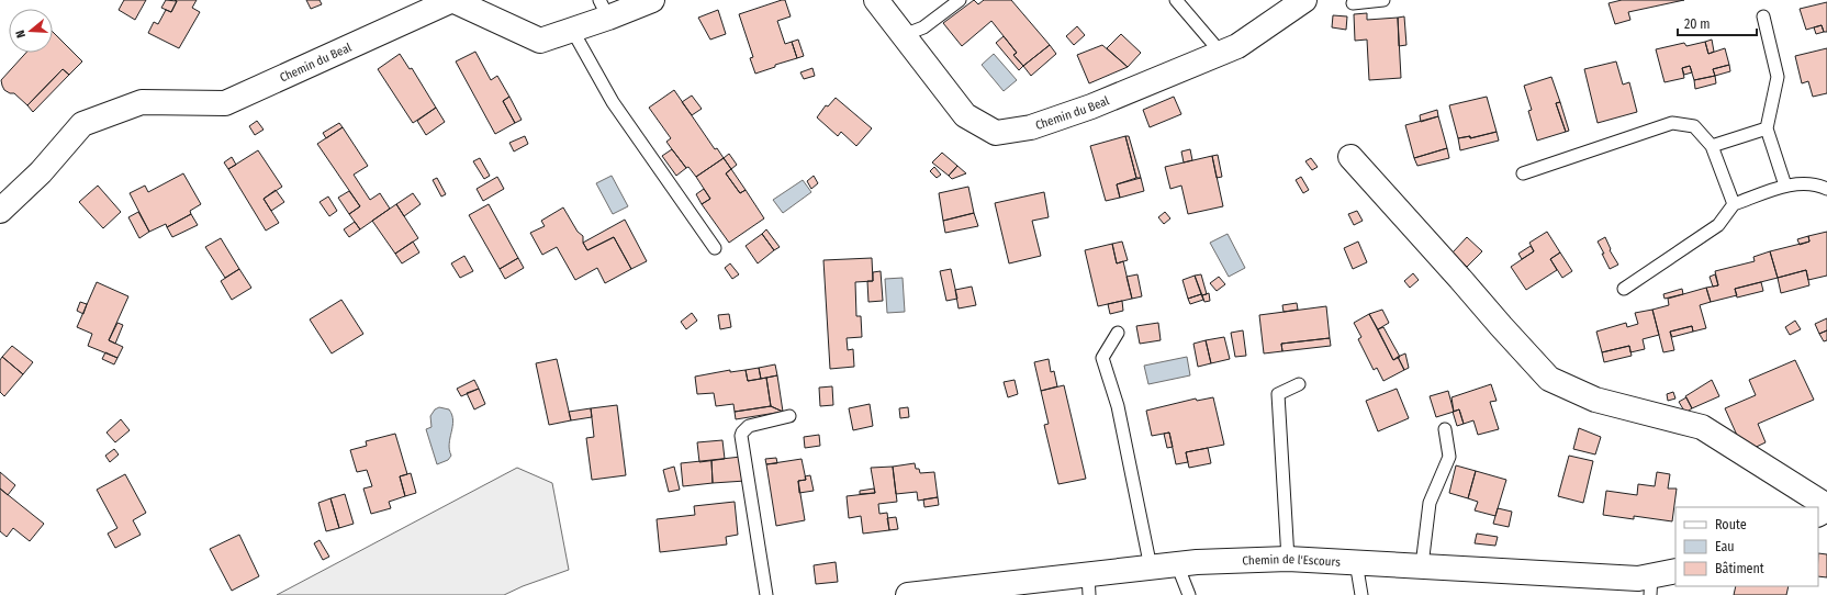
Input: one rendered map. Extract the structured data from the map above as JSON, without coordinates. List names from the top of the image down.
{
  "streets": {
    "street": ["Chemin du Beal", "Chemin de l'Escours"]
  },
  "legend": ["Route", "Eau", "Bâtiment"],
  "scale_bar": "20 m",
  "north": "left"
}
